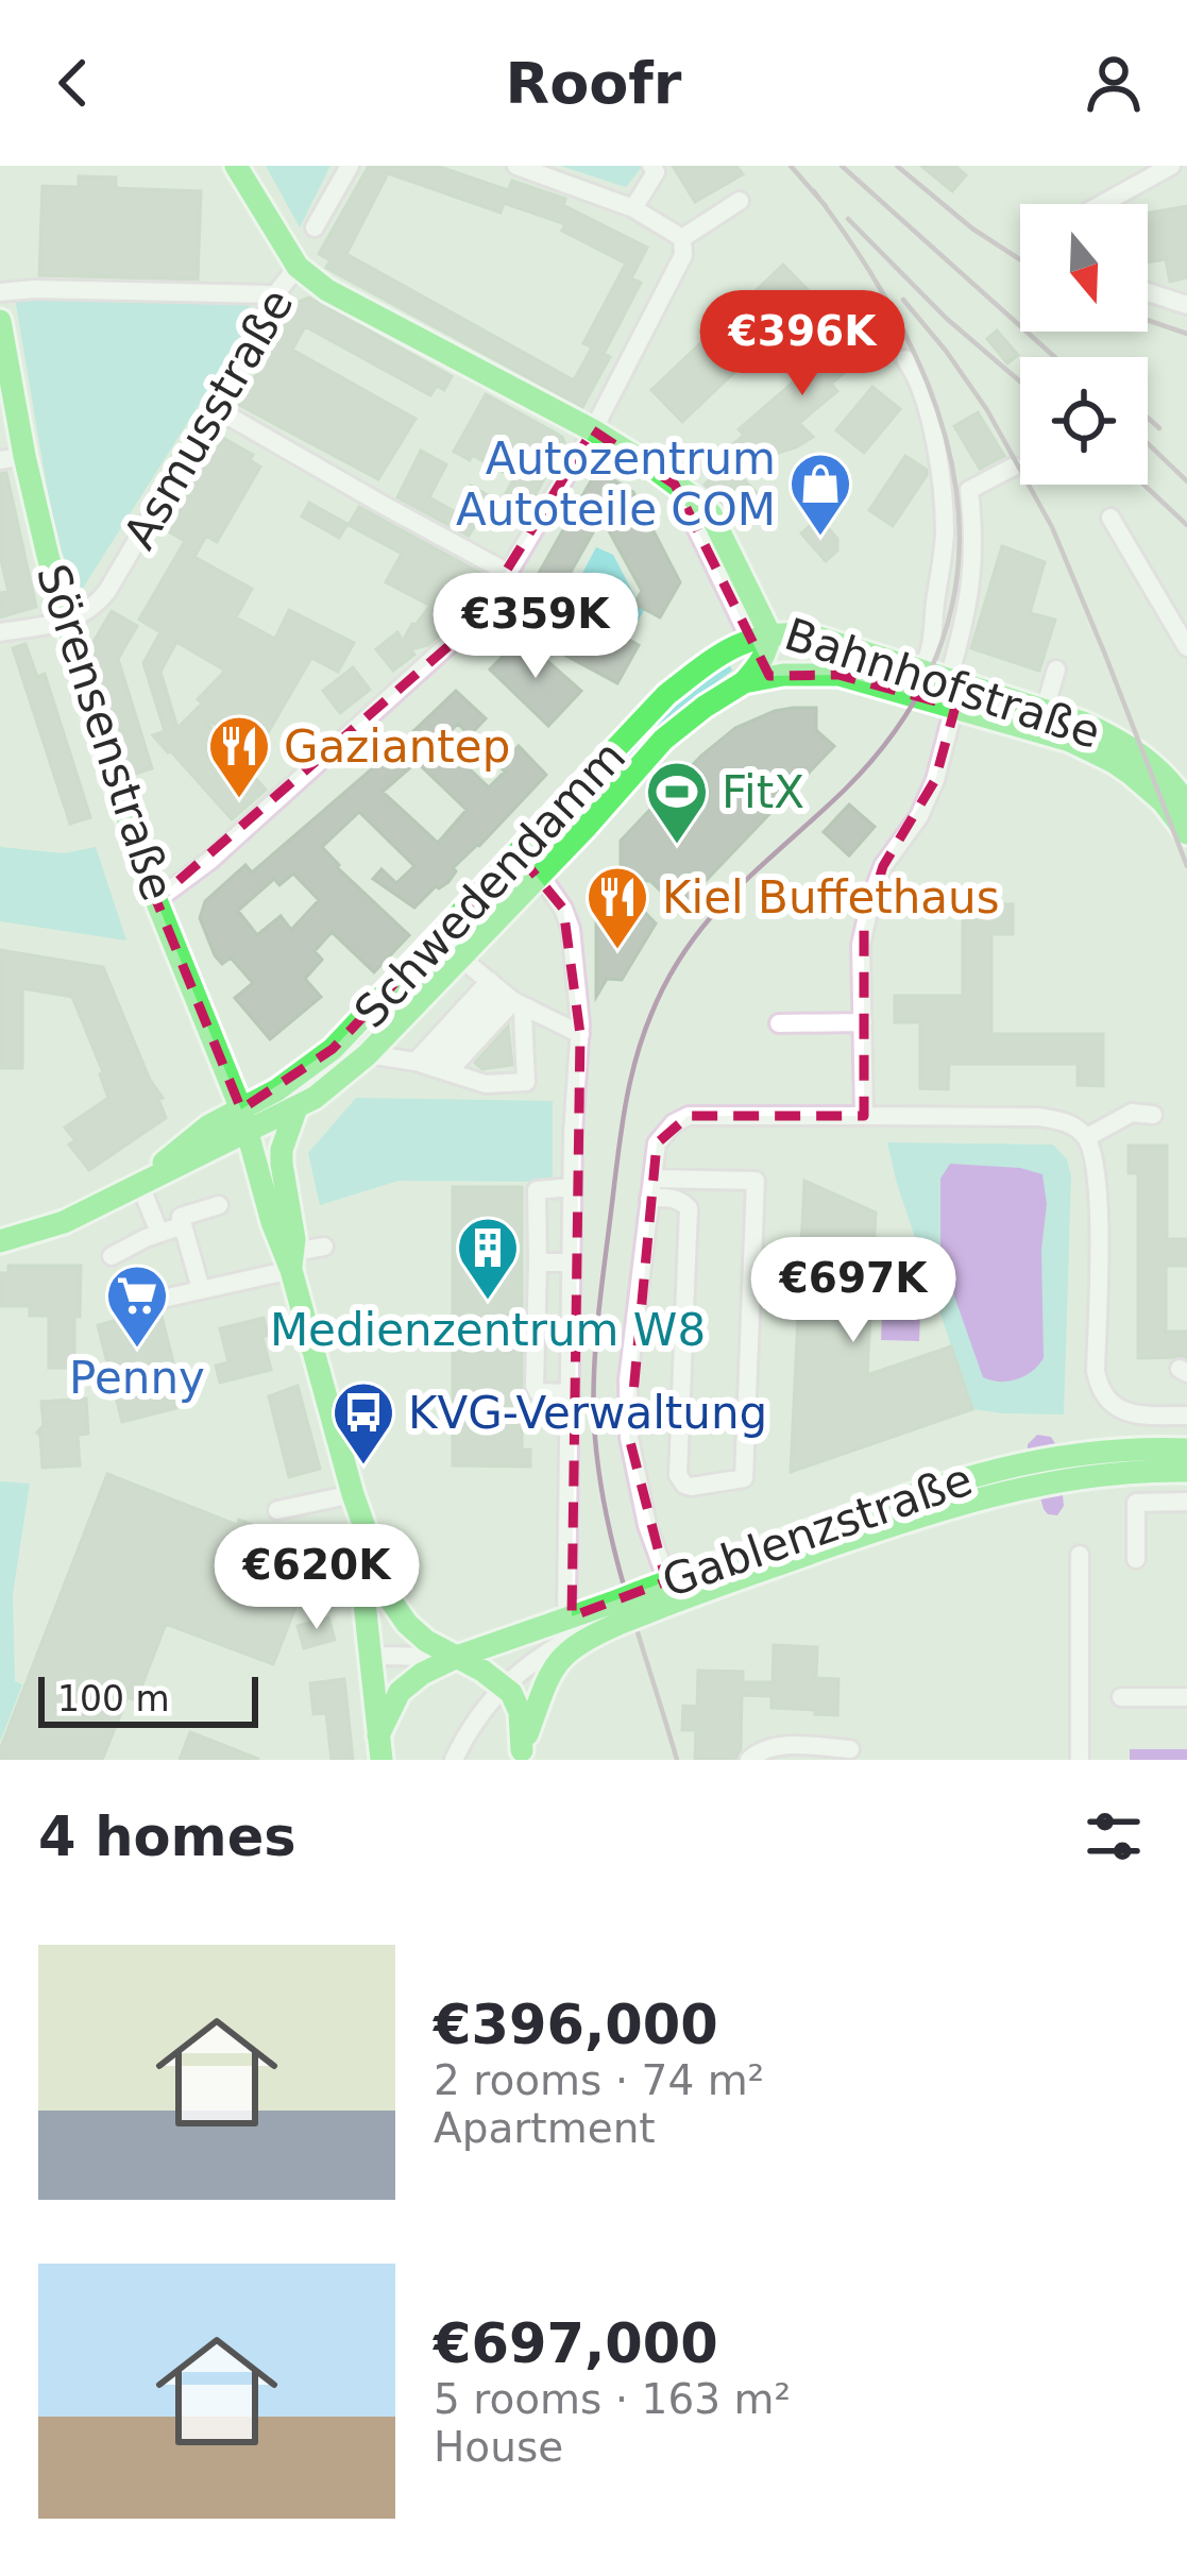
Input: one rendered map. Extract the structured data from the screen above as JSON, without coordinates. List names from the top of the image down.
{
  "streets": {
    "main road": [
      "Bahnhofstraße",
      "Sörensenstraße",
      "Schwedendamm",
      "Gablenzstraße"
    ],
    "street": ["Asmusstraße"]
  },
  "crossings": [
    ["Asmusstraße", "Bahnhofstraße"],
    ["Asmusstraße", "Sörensenstraße"],
    ["Bahnhofstraße", "Schwedendamm"],
    ["Sörensenstraße", "Schwedendamm"]
  ],
  "places": {
    "shop": ["Autozentrum Autoteile COM"],
    "restaurant": ["Gaziantep", "Kiel Buffethaus"],
    "sports": ["FitX"],
    "building": ["Medienzentrum W8"],
    "supermarket": ["Penny"],
    "bus stop": ["KVG-Verwaltung"]
  },
  "scale_bar": "100 m",
  "north": "bottom",
  "page": {
    "header": "Roofr",
    "price": [
      "€396K",
      "€359K",
      "€697K",
      "€620K"
    ],
    "scale": "100 m",
    "heading": "4 homes",
    "list": [
      {
        "name": "€396,000",
        "note": "2 rooms · 74 m² · Apartment"
      },
      {
        "name": "€697,000",
        "note": "5 rooms · 163 m² · House"
      }
    ]
  }
}
